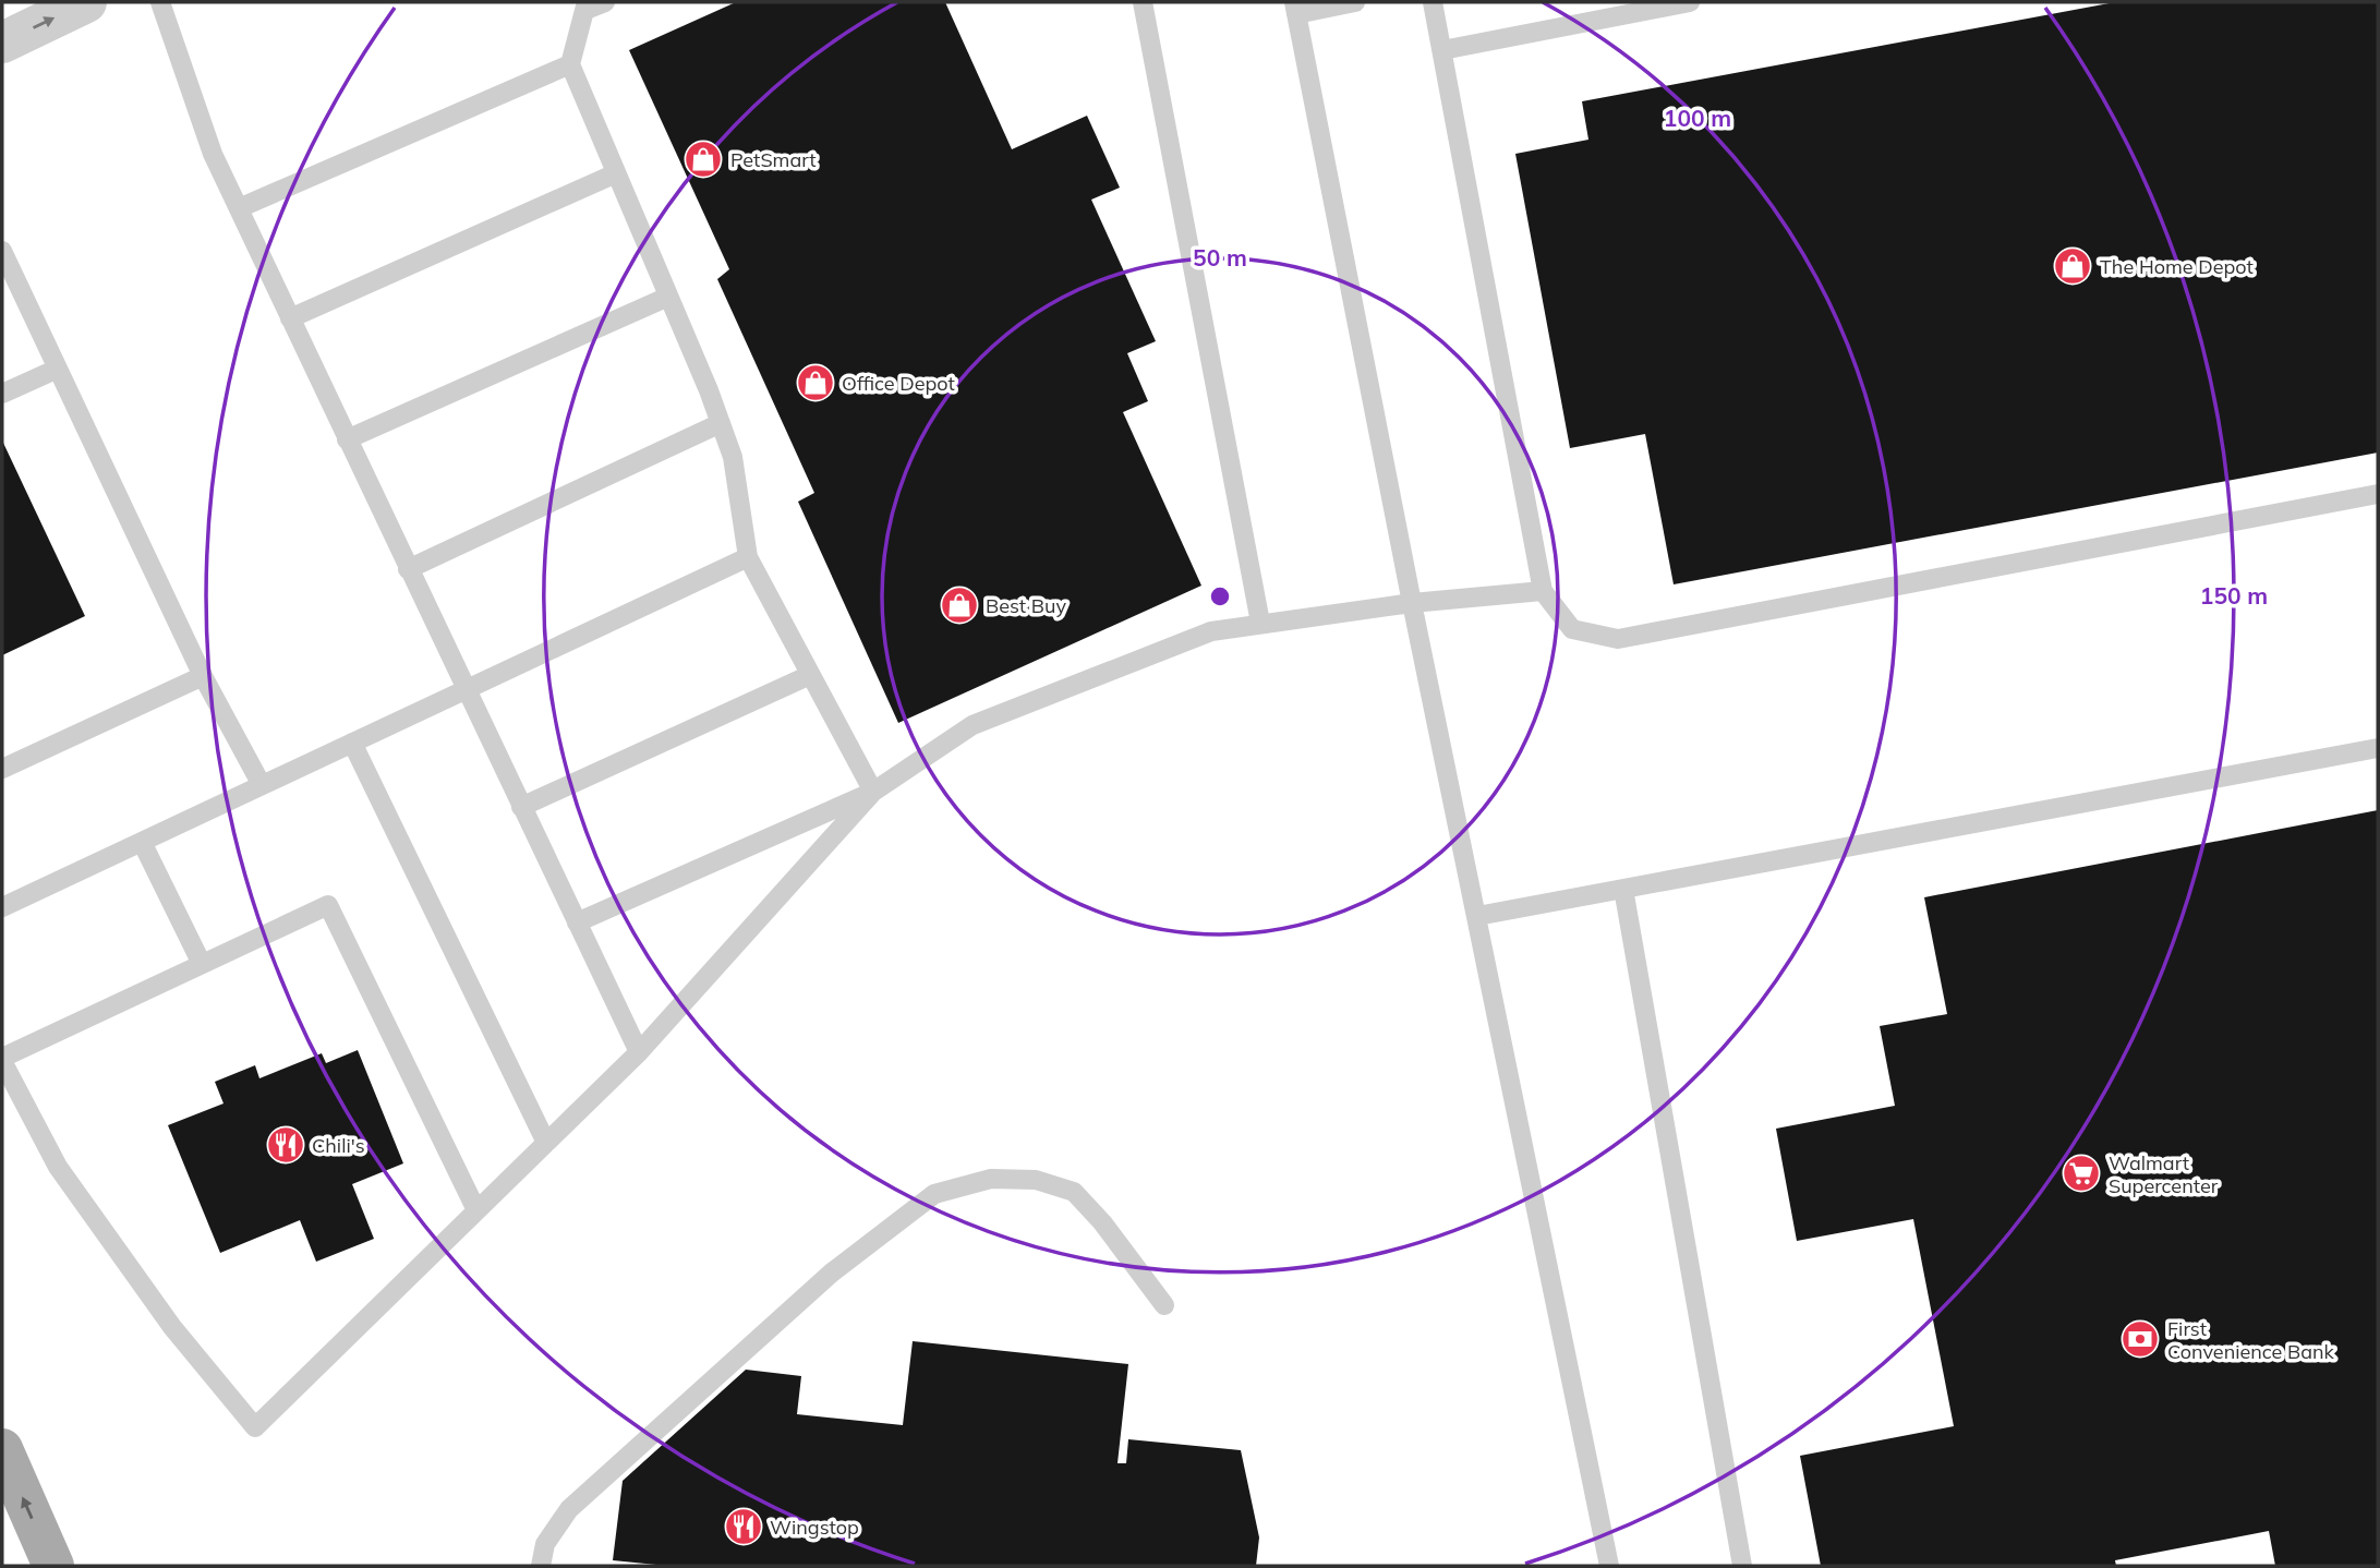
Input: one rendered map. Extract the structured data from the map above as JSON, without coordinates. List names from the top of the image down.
{
  "places": {
    "shop": [
      "PetSmart",
      "The Home Depot",
      "Office Depot",
      "Best Buy"
    ],
    "restaurant": ["Chili's", "Wingstop"],
    "supermarket": ["Walmart Supercenter"],
    "bank": ["First Convenience Bank"]
  },
  "rings": ["100 m", "50 m", "150 m"]
}
